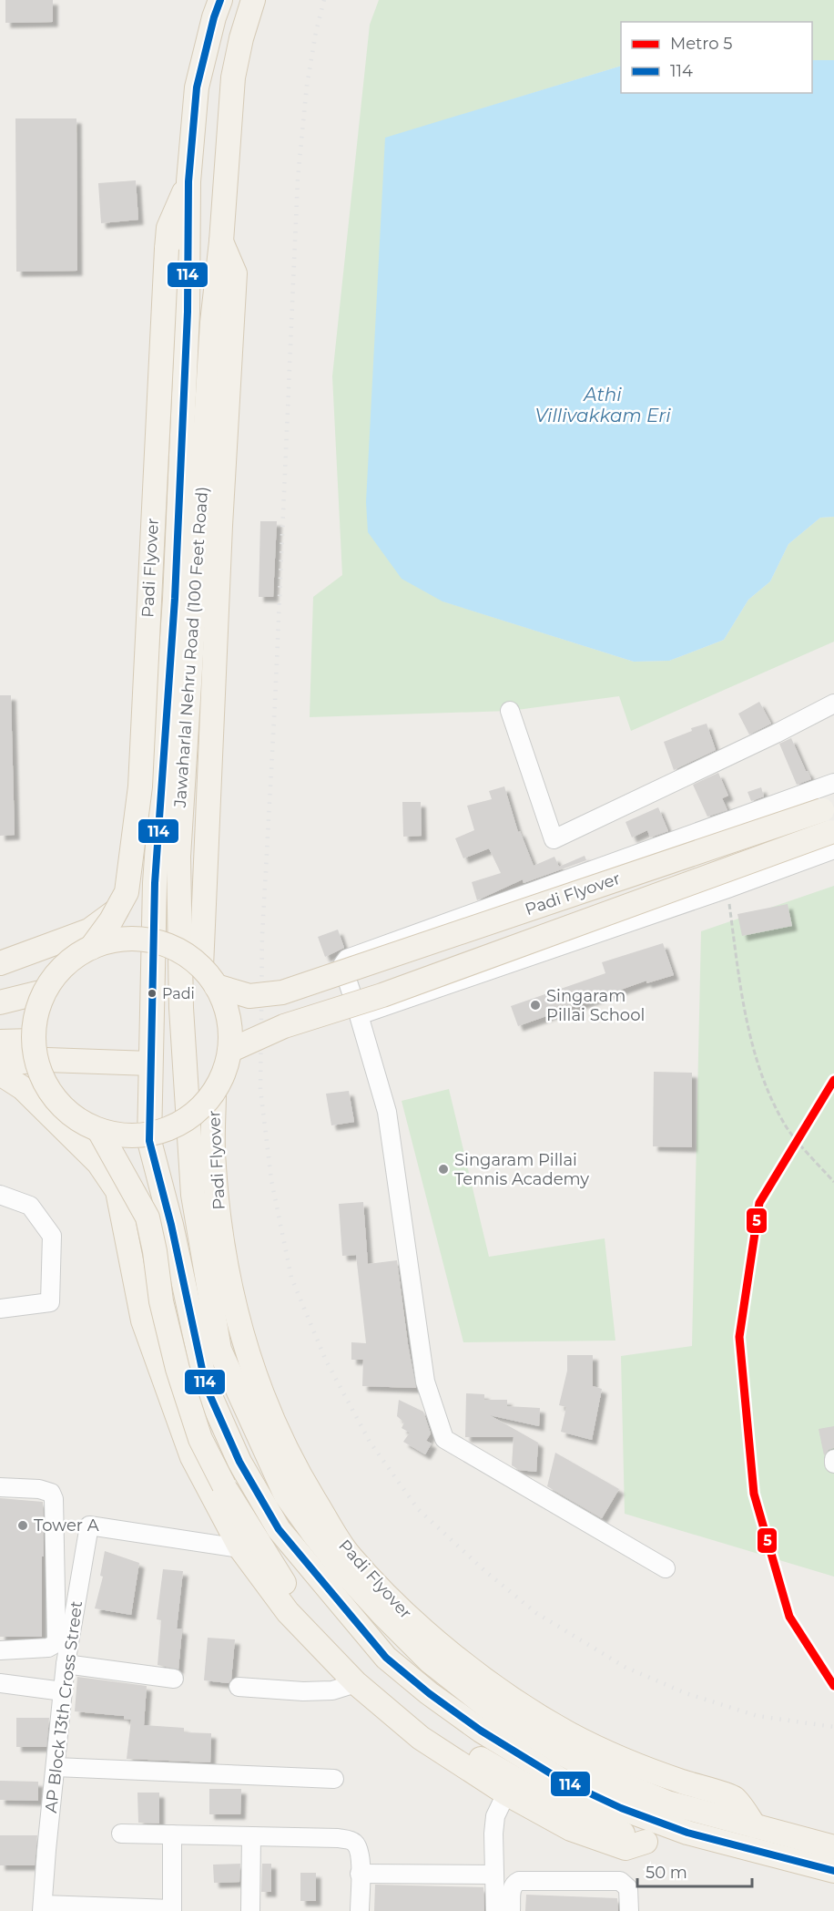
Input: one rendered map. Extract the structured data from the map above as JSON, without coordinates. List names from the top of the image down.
{
  "streets": {
    "main road": ["Padi Flyover", "Jawaharlal Nehru Road (100 Feet Road)"],
    "street": ["AP Block 13th Cross Street"]
  },
  "crossings": [
    ["Padi Flyover", "Jawaharlal Nehru Road (100 Feet Road)"]
  ],
  "water": ["Athi Villivakkam Eri"],
  "places": [
    "Padi",
    "Singaram Pillai School",
    "Singaram Pillai Tennis Academy",
    "Tower A"
  ],
  "lines": ["transit line 114", "metro line 5"],
  "legend": ["Metro 5", "114"],
  "scale_bar": "50 m"
}
